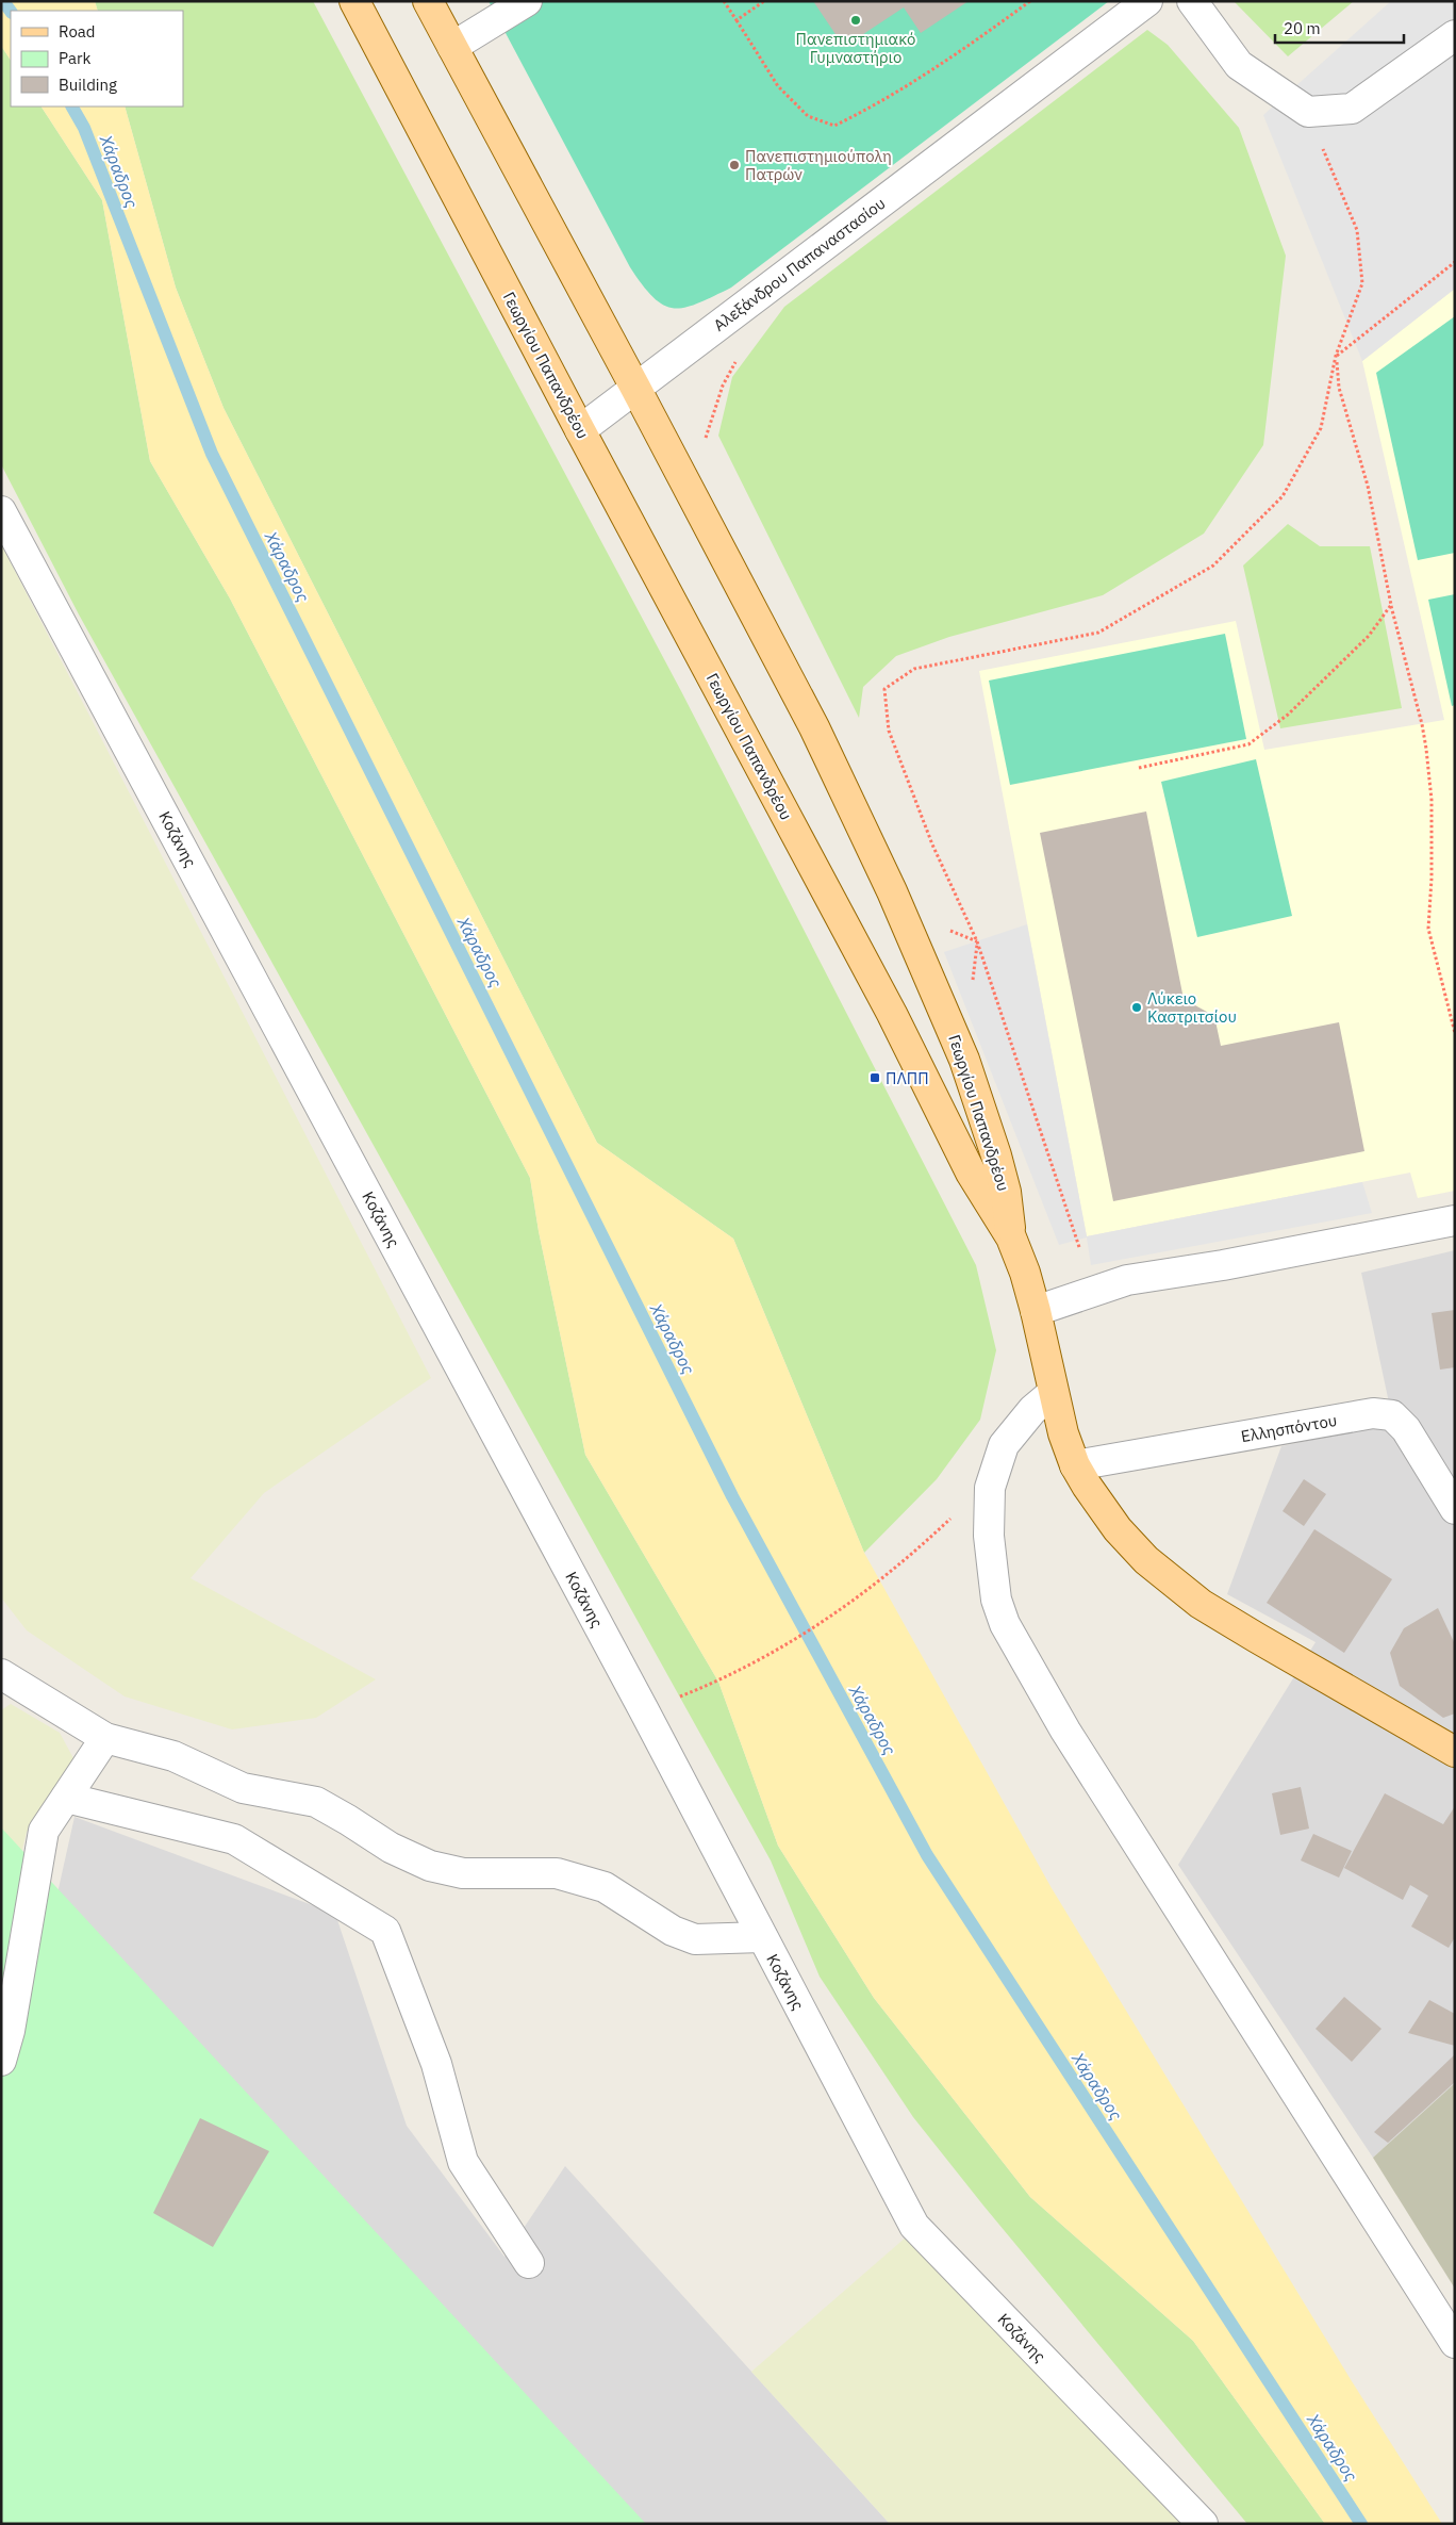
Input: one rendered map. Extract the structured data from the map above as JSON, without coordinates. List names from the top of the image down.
{
  "streets": {
    "main road": ["Γεωργίου Παπανδρέου"],
    "street": ["Αλεξάνδρου Παπαναστασίου", "Κοζάνης", "Ελλησπόντου"]
  },
  "crossings": [
    ["Αλεξάνδρου Παπαναστασίου", "Γεωργίου Παπανδρέου"]
  ],
  "water": ["Χάραδρος"],
  "places": {
    "other": ["Πανεπιστημιακό Γυμναστήριο", "Πανεπιστημιούπολη Πατρών", "Λύκειο Καστριτσίου"],
    "transit": ["ΠΛΠΠ"]
  },
  "legend": ["Road", "Park", "Building"],
  "scale_bar": "20 m"
}
